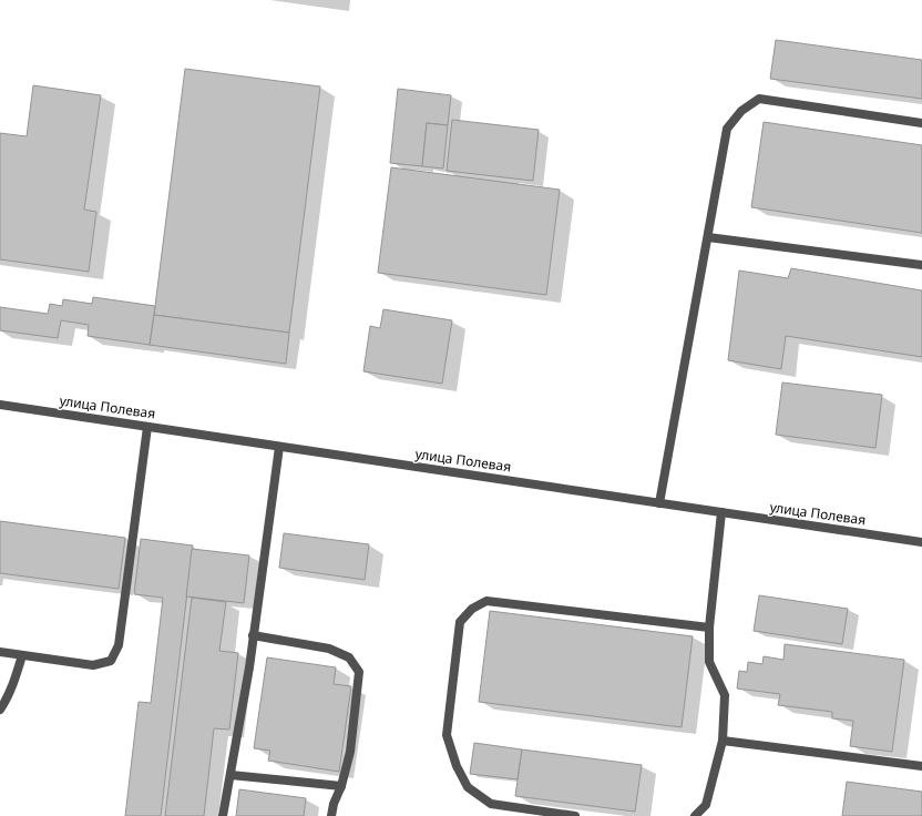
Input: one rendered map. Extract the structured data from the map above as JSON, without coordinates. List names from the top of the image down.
{
  "streets": {
    "street": ["улица Полевая"]
  }
}
